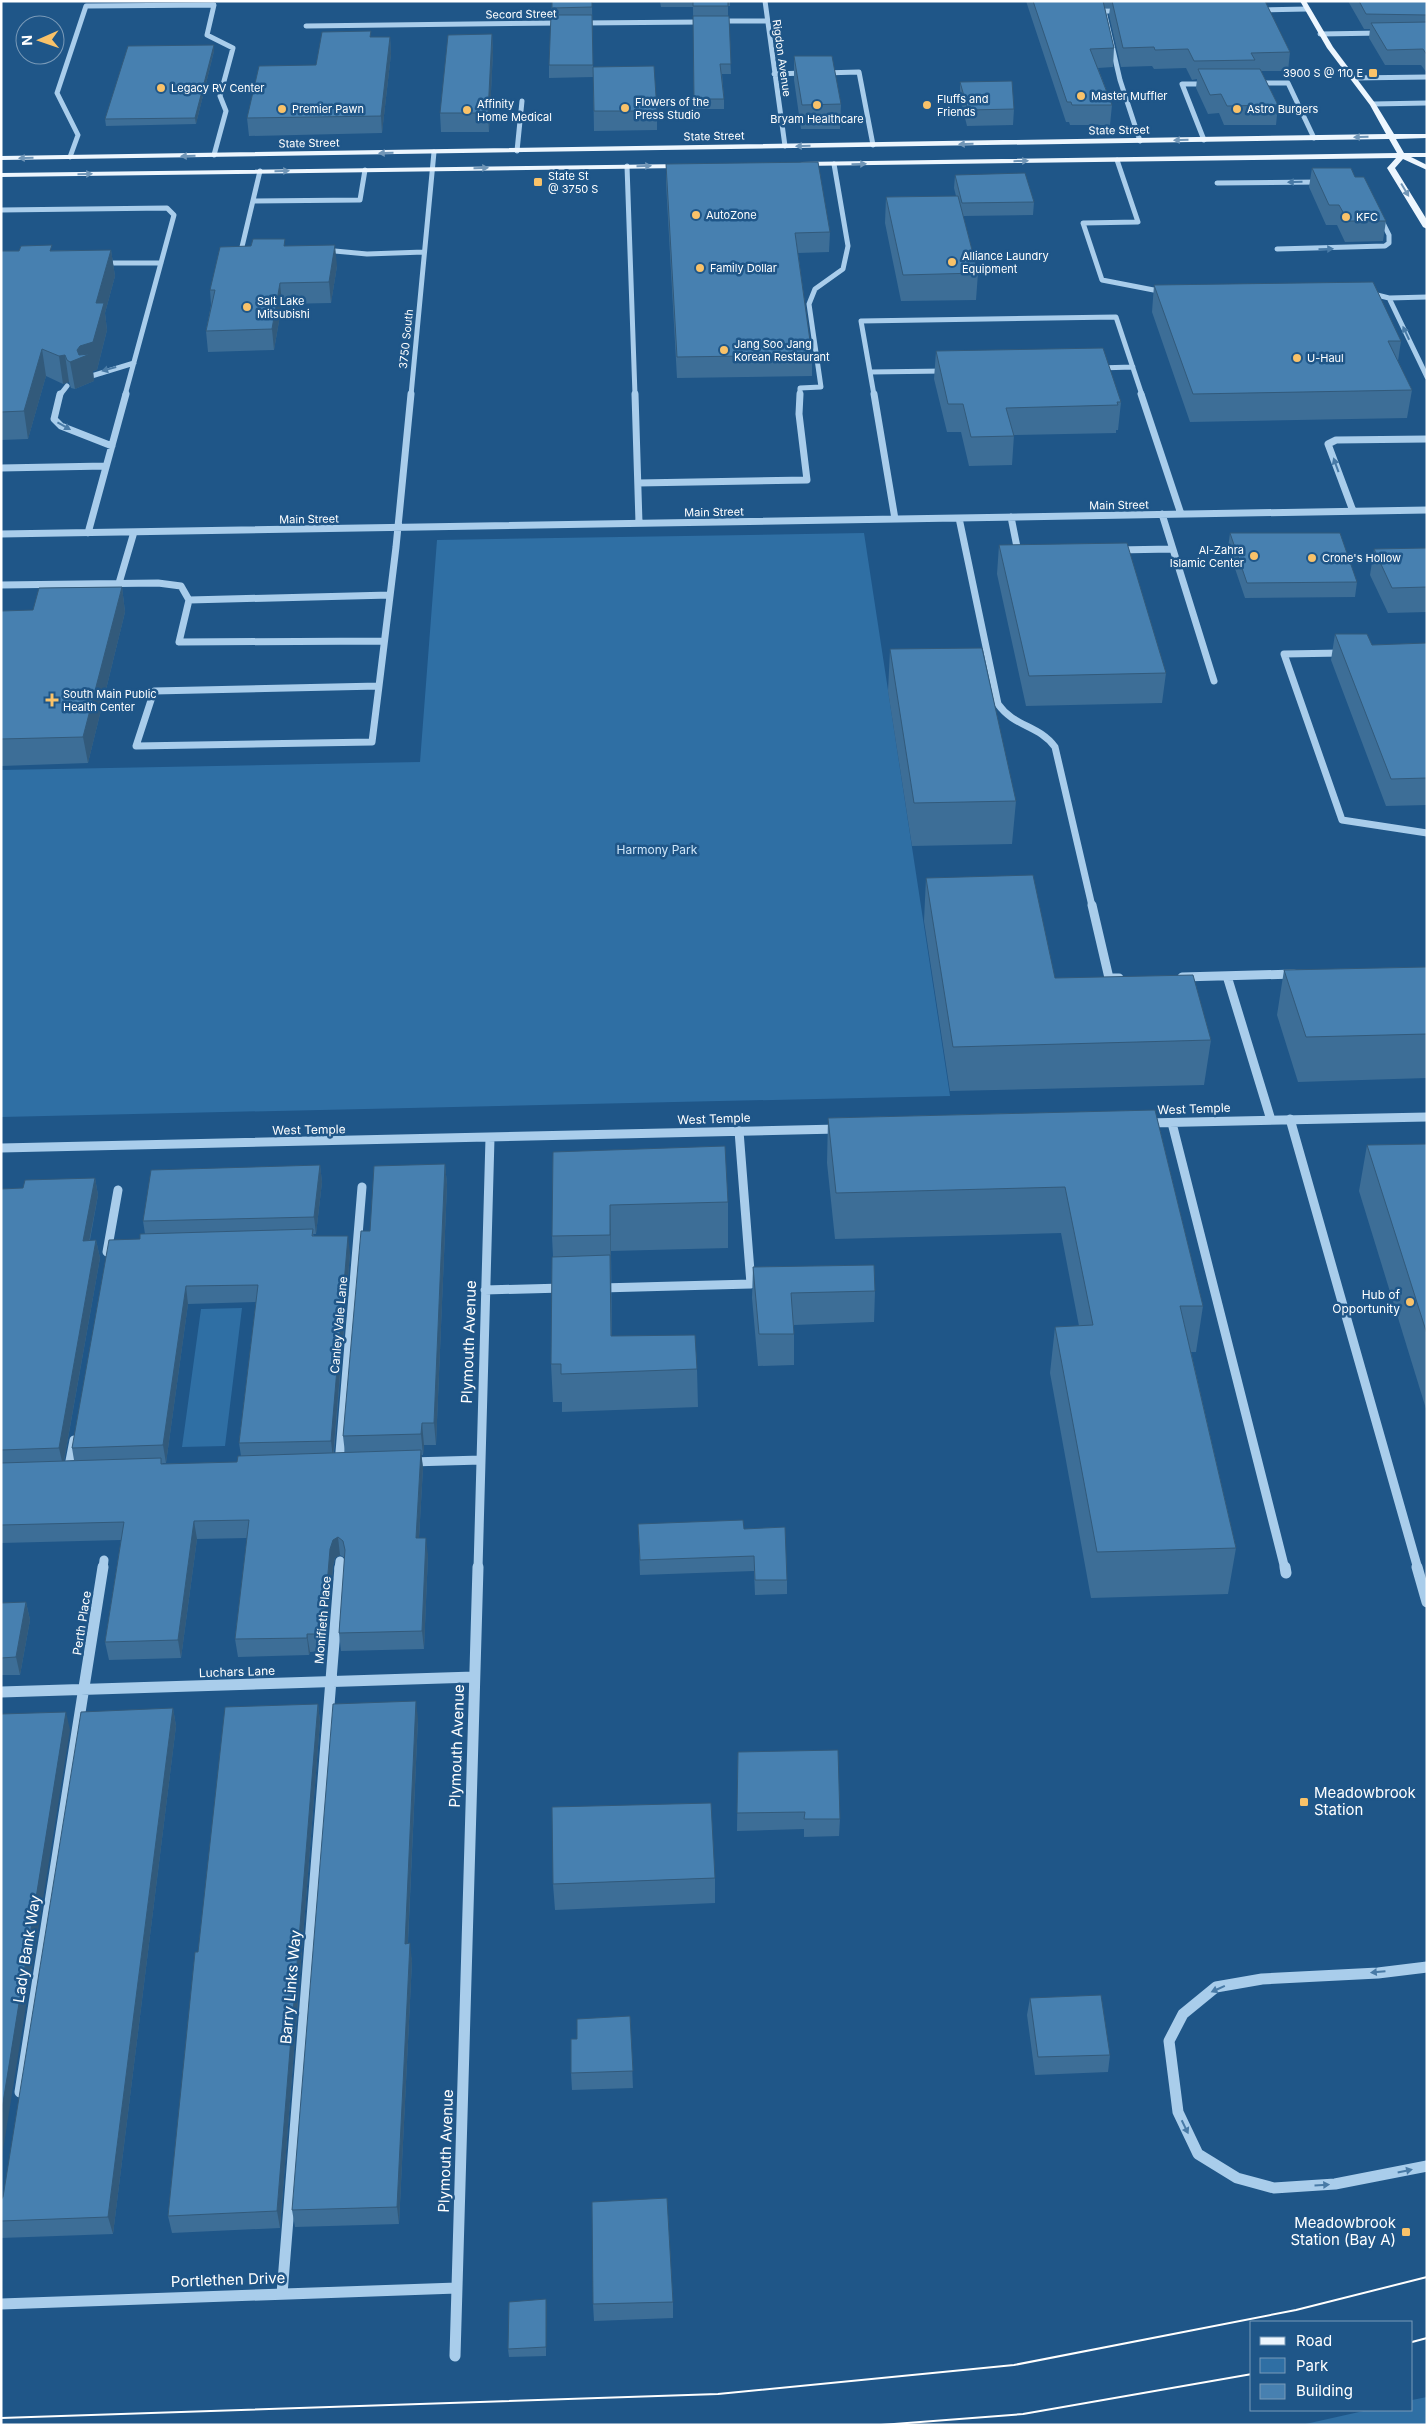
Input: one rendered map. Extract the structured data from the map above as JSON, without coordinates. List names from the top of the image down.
{
  "streets": {
    "main road": ["State Street"],
    "street": [
      "Secord Street",
      "Rigdon Avenue",
      "3750 South",
      "Main Street",
      "West Temple",
      "Canley Vale Lane",
      "Plymouth Avenue",
      "Monifieth Place",
      "Perth Place",
      "Luchars Lane",
      "Lady Bank Way",
      "Barry Links Way",
      "Portlethen Drive"
    ]
  },
  "crossings": [
    ["Secord Street", "Rigdon Avenue"],
    ["Rigdon Avenue", "State Street"],
    ["State Street", "3750 South"],
    ["3750 South", "Main Street"],
    ["West Temple", "Plymouth Avenue"],
    ["Plymouth Avenue", "Luchars Lane"],
    ["Plymouth Avenue", "Portlethen Drive"],
    ["Monifieth Place", "Luchars Lane"],
    ["Monifieth Place", "Barry Links Way"],
    ["Perth Place", "Luchars Lane"],
    ["Perth Place", "Lady Bank Way"],
    ["Luchars Lane", "Lady Bank Way"],
    ["Luchars Lane", "Barry Links Way"],
    ["Barry Links Way", "Portlethen Drive"]
  ],
  "parks": ["Harmony Park"],
  "places": {
    "transit": [
      "3900 S @ 110 E",
      "State St @ 3750 S",
      "Meadowbrook Station",
      "Meadowbrook Station (Bay A)"
    ],
    "other": [
      "Legacy RV Center",
      "Master Muffler",
      "Bryam Healthcare",
      "Fluffs and Friends",
      "Flowers of the Press Studio",
      "Premier Pawn",
      "Astro Burgers",
      "Affinity Home Medical",
      "AutoZone",
      "KFC",
      "Alliance Laundry Equipment",
      "Family Dollar",
      "Salt Lake Mitsubishi",
      "Jang Soo Jang Korean Restaurant",
      "U-Haul",
      "Al-Zahra Islamic Center",
      "Crone's Hollow",
      "Hub of Opportunity"
    ],
    "health": ["South Main Public Health Center"]
  },
  "legend": ["Road", "Park", "Building"],
  "north": "left"
}
